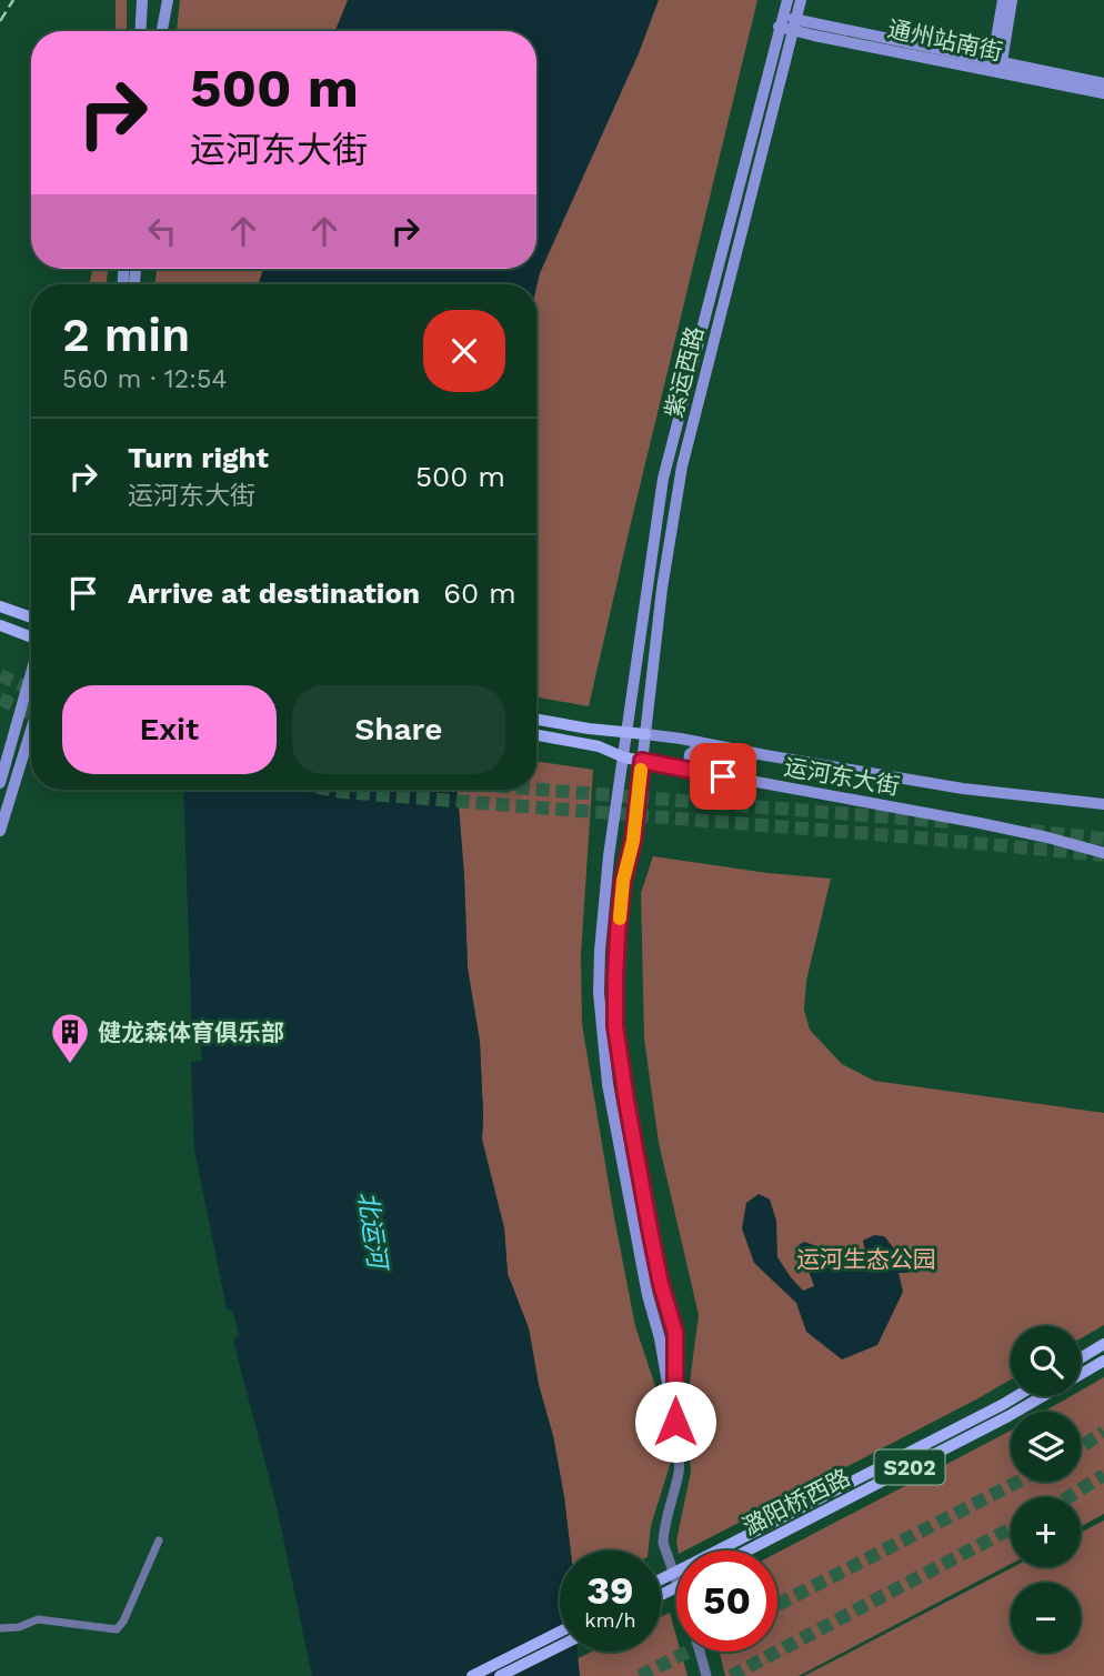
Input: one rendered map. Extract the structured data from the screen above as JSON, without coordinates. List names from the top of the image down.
{
  "streets": {
    "main road": [
      "通州站南街",
      "紫运西路",
      "运河东大街",
      "S202",
      "潞阳桥西路"
    ]
  },
  "crossings": [
    ["通州站南街", "紫运西路"],
    ["紫运西路", "运河东大街"]
  ],
  "water": ["北运河"],
  "parks": ["运河生态公园"],
  "places": {
    "building": ["健龙森体育俱乐部"]
  },
  "page": {
    "turn": ["500 m", "运河东大街"],
    "heading": ["2 min", "560 m · 12:54"],
    "list": [
      {
        "name": "Turn right",
        "note": "运河东大街",
        "value": "500 m"
      },
      {
        "name": "Arrive at destination",
        "value": "60 m"
      }
    ],
    "buttons": ["Exit", "Share"],
    "map_buttons": ["+", "−"],
    "speed": "39 km/h",
    "limit": "50"
  }
}
